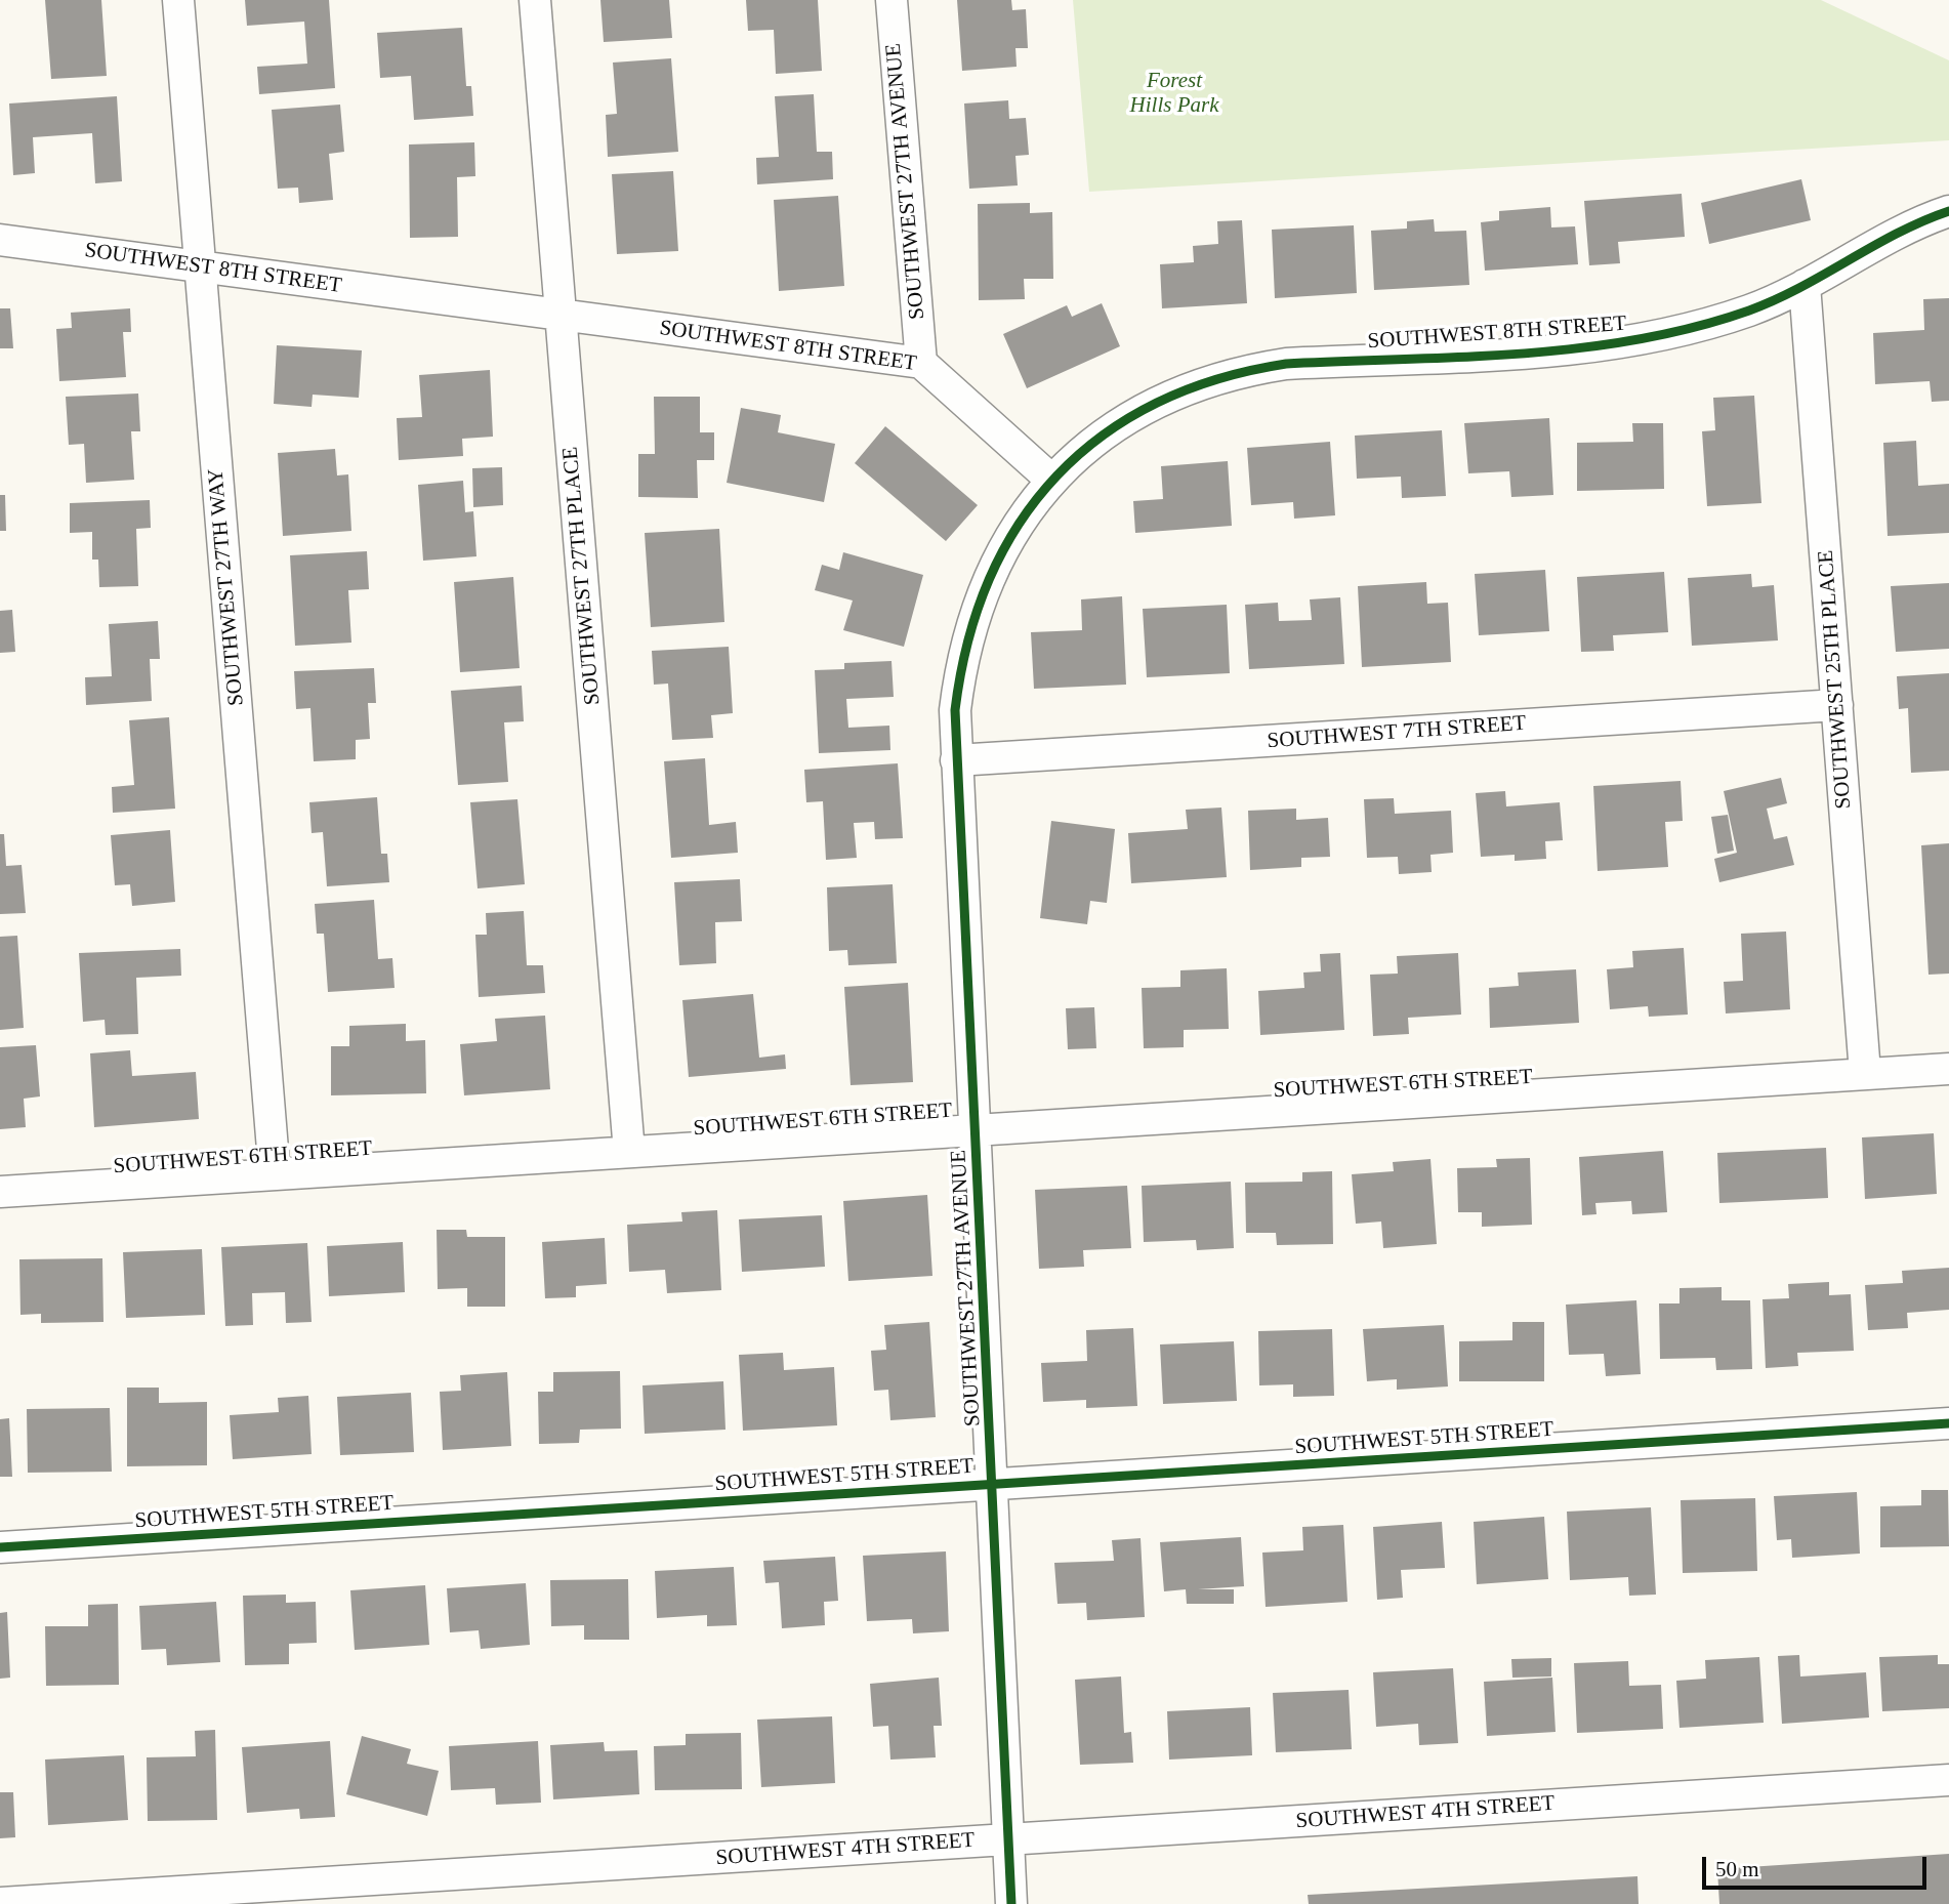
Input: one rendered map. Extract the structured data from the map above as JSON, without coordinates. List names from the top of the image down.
{
  "streets": {
    "street": [
      "SOUTHWEST 27TH AVENUE",
      "SOUTHWEST 8TH STREET",
      "SOUTHWEST 27TH PLACE",
      "SOUTHWEST 27TH WAY",
      "SOUTHWEST 25TH PLACE",
      "SOUTHWEST 7TH STREET",
      "SOUTHWEST 6TH STREET",
      "SOUTHWEST 5TH STREET",
      "SOUTHWEST 4TH STREET"
    ]
  },
  "crossings": [
    ["SOUTHWEST 27TH AVENUE", "SOUTHWEST 8TH STREET"],
    ["SOUTHWEST 27TH AVENUE", "SOUTHWEST 7TH STREET"],
    ["SOUTHWEST 27TH AVENUE", "SOUTHWEST 6TH STREET"],
    ["SOUTHWEST 27TH AVENUE", "SOUTHWEST 5TH STREET"],
    ["SOUTHWEST 27TH AVENUE", "SOUTHWEST 4TH STREET"],
    ["SOUTHWEST 8TH STREET", "SOUTHWEST 27TH PLACE"],
    ["SOUTHWEST 8TH STREET", "SOUTHWEST 27TH WAY"],
    ["SOUTHWEST 8TH STREET", "SOUTHWEST 25TH PLACE"],
    ["SOUTHWEST 27TH PLACE", "SOUTHWEST 6TH STREET"],
    ["SOUTHWEST 27TH WAY", "SOUTHWEST 6TH STREET"],
    ["SOUTHWEST 25TH PLACE", "SOUTHWEST 7TH STREET"],
    ["SOUTHWEST 25TH PLACE", "SOUTHWEST 6TH STREET"]
  ],
  "parks": ["Forest Hills Park"],
  "scale_bar": "50 m"
}
